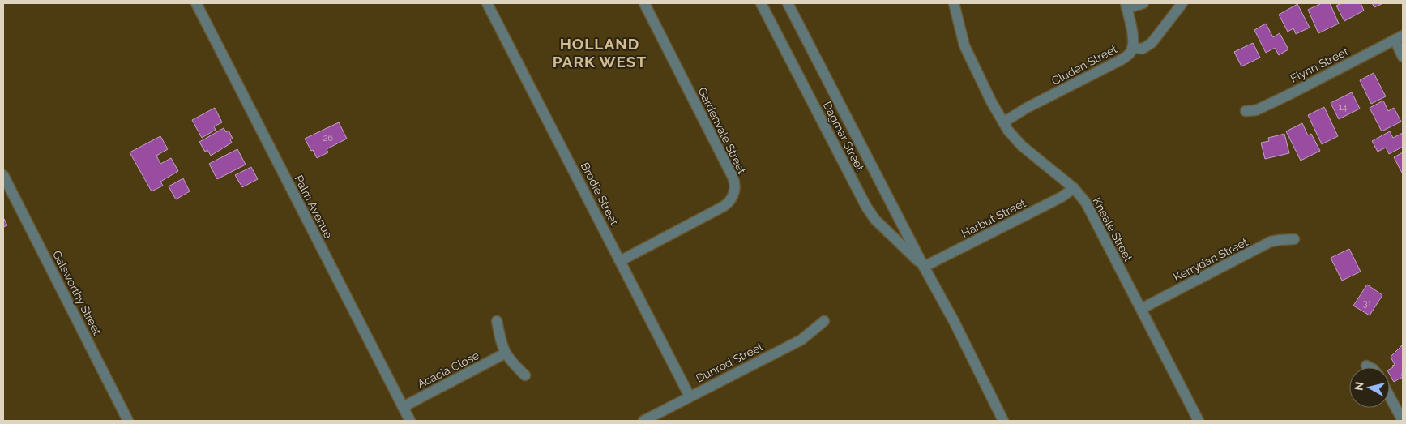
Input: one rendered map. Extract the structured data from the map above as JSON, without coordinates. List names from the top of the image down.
{
  "streets": {
    "street": [
      "Cluden Street",
      "Flynn Street",
      "Gardenvale Street",
      "Dagmar Street",
      "Brodie Street",
      "Palm Avenue",
      "Harbut Street",
      "Kneale Street",
      "Kerrydan Street",
      "Galsworthy Street",
      "Dunrod Street",
      "Acacia Close"
    ]
  },
  "crossings": [
    ["Cluden Street", "Kneale Street"],
    ["Gardenvale Street", "Brodie Street"],
    ["Dagmar Street", "Harbut Street"],
    ["Brodie Street", "Dunrod Street"],
    ["Palm Avenue", "Acacia Close"],
    ["Harbut Street", "Kneale Street"],
    ["Kneale Street", "Kerrydan Street"]
  ],
  "districts": ["HOLLAND PARK WEST"],
  "house_numbers": ["14", "26", "31"],
  "north": "left"
}
